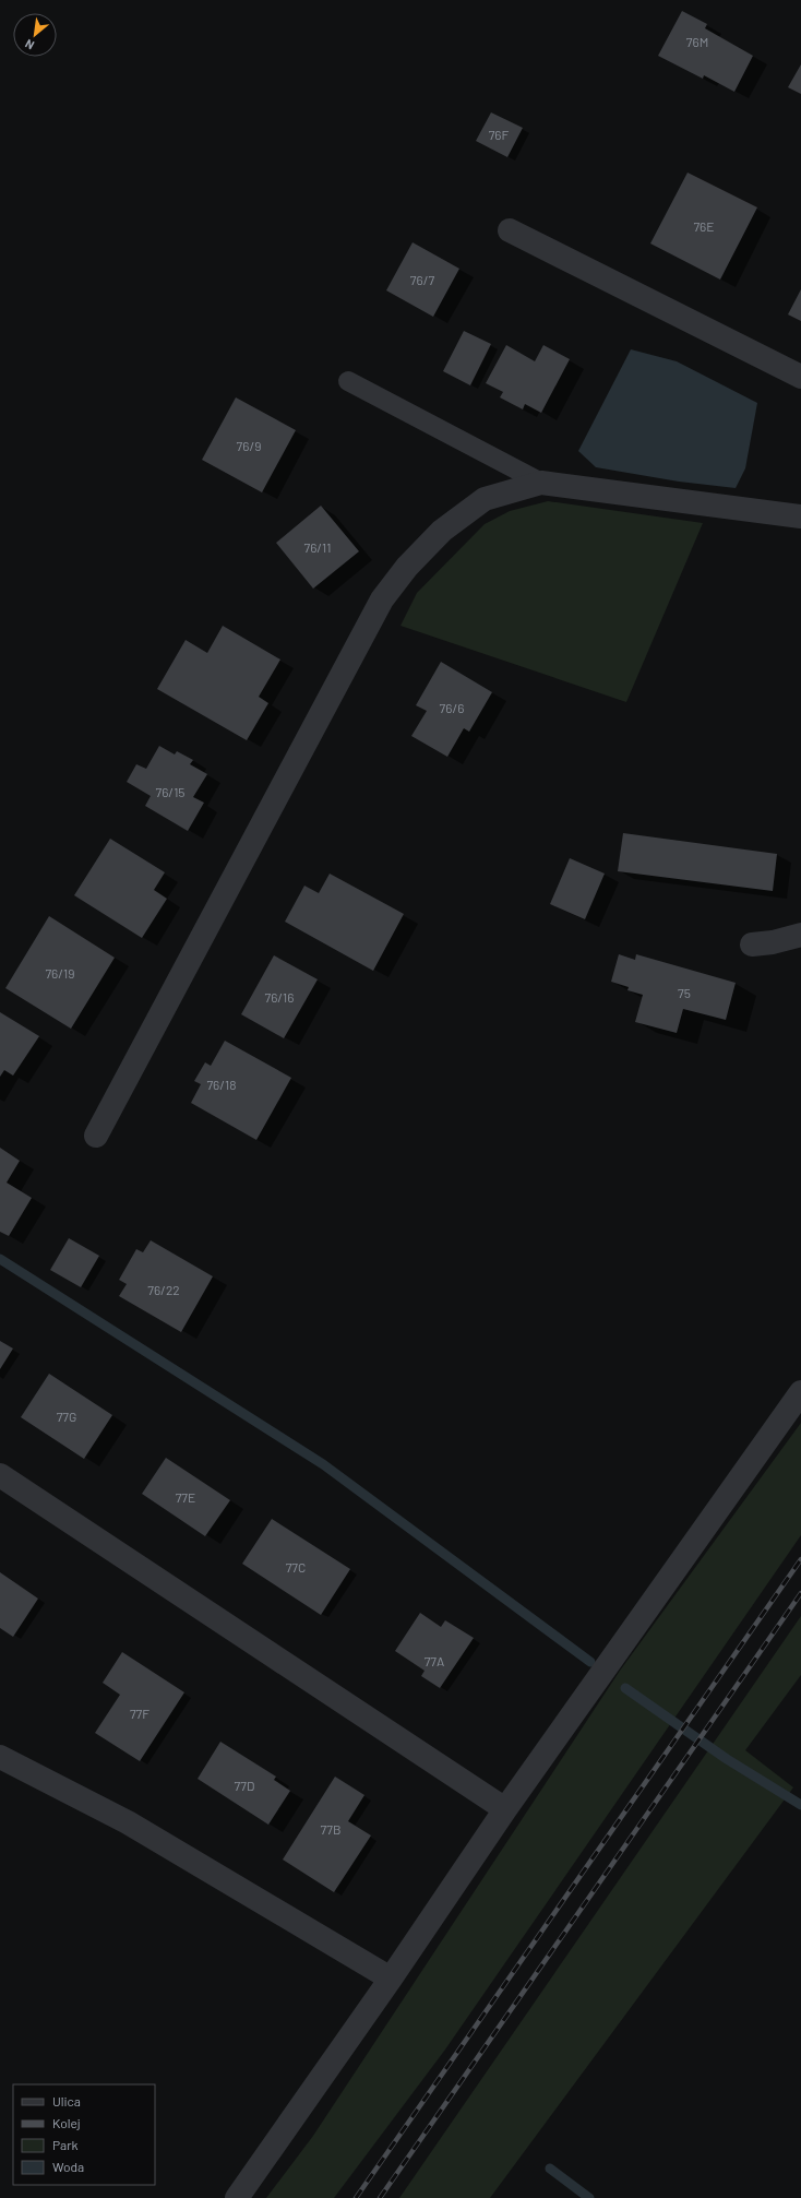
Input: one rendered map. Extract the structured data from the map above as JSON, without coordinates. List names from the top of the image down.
{
  "house_numbers": [
    "76M",
    "76F",
    "76E",
    "76/7",
    "76/9",
    "76/11",
    "76/6",
    "76/15",
    "76/19",
    "75",
    "76/16",
    "76/18",
    "76/22",
    "77G",
    "77E",
    "77C",
    "77A",
    "77F",
    "77D",
    "77B"
  ],
  "legend": [
    "Ulica",
    "Kolej",
    "Park",
    "Woda"
  ],
  "north": "bottom left"
}
